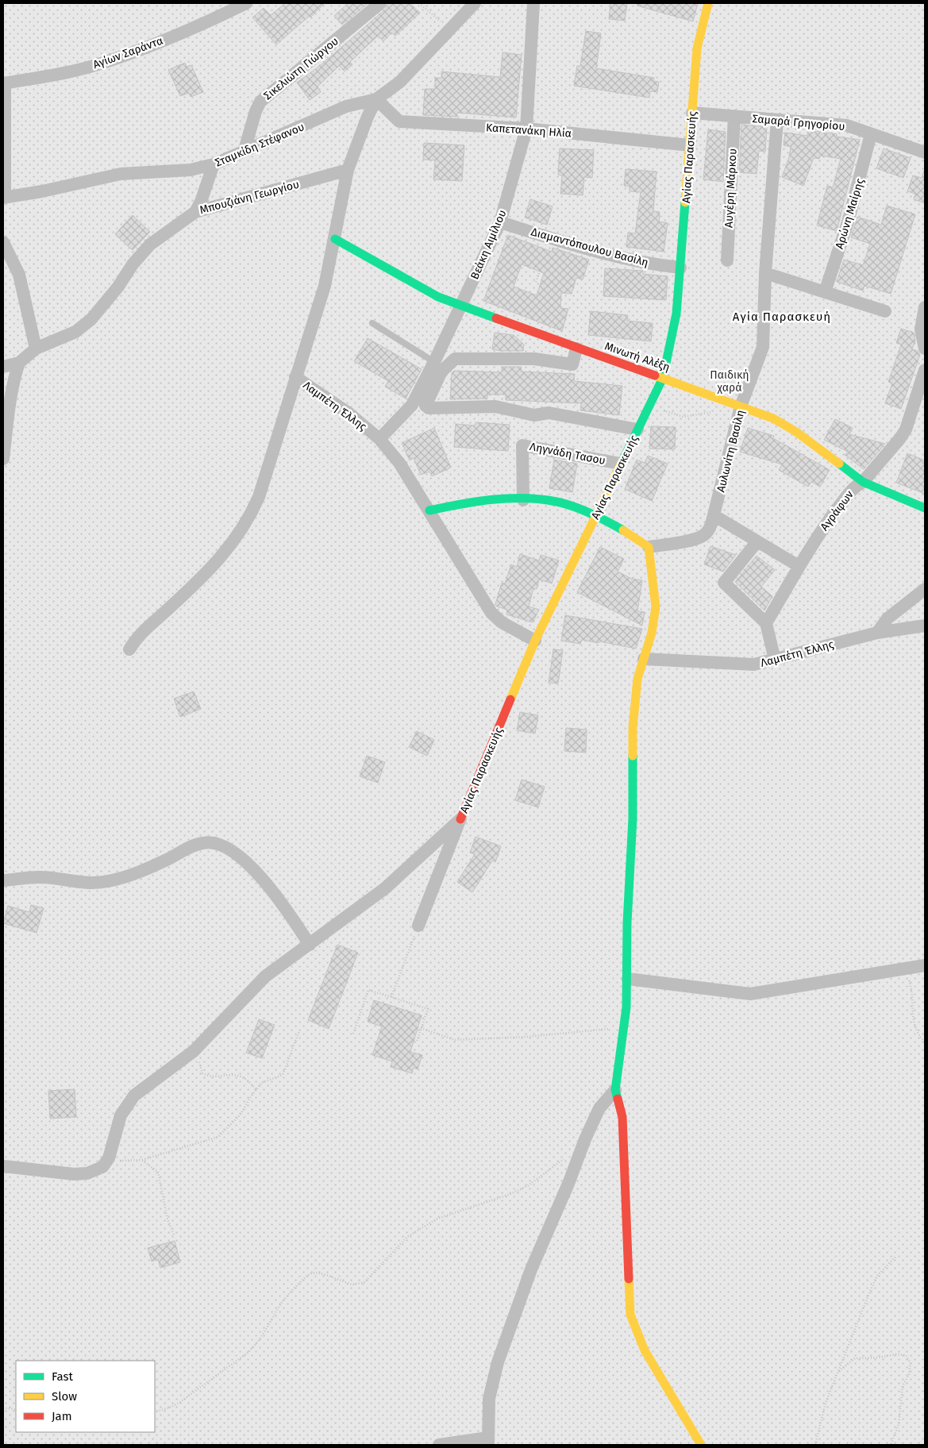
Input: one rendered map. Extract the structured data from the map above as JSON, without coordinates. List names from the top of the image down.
{
  "streets": {
    "street": [
      "Αγίων Σαράντα",
      "Σικελιώτη Γιώργου",
      "Σαμαρά Γρηγορίου",
      "Καπετανάκη Ηλία",
      "Σταμκίδη Στέφανου",
      "Αγίας Παρασκευής",
      "Αυγέρη Μάρκου",
      "Μπουζιάνη Γεωργίου",
      "Αρώνη Μαίρης",
      "Βεάκη Αιμίλιου",
      "Διαμαντόπουλου Βασίλη",
      "Μινωτή Αλέξη",
      "Λαμπέτη Έλλης",
      "Αυλωνίτη Βασίλη",
      "Ληγνάδη Τασου",
      "Αγράφων"
    ]
  },
  "crossings": [
    ["Σικελιώτη Γιώργου", "Σταμκίδη Στέφανου"],
    ["Σαμαρά Γρηγορίου", "Αγίας Παρασκευής"],
    ["Σαμαρά Γρηγορίου", "Αυγέρη Μάρκου"],
    ["Σαμαρά Γρηγορίου", "Αρώνη Μαίρης"],
    ["Σαμαρά Γρηγορίου", "Αυλωνίτη Βασίλη"],
    ["Καπετανάκη Ηλία", "Σταμκίδη Στέφανου"],
    ["Καπετανάκη Ηλία", "Αγίας Παρασκευής"],
    ["Καπετανάκη Ηλία", "Βεάκη Αιμίλιου"],
    ["Καπετανάκη Ηλία", "Λαμπέτη Έλλης"],
    ["Σταμκίδη Στέφανου", "Λαμπέτη Έλλης"],
    ["Αγίας Παρασκευής", "Διαμαντόπουλου Βασίλη"],
    ["Αγίας Παρασκευής", "Μινωτή Αλέξη"],
    ["Αγίας Παρασκευής", "Λαμπέτη Έλλης"],
    ["Αγίας Παρασκευής", "Ληγνάδη Τασου"],
    ["Μπουζιάνη Γεωργίου", "Λαμπέτη Έλλης"],
    ["Βεάκη Αιμίλιου", "Διαμαντόπουλου Βασίλη"],
    ["Βεάκη Αιμίλιου", "Μινωτή Αλέξη"],
    ["Βεάκη Αιμίλιου", "Λαμπέτη Έλλης"],
    ["Μινωτή Αλέξη", "Λαμπέτη Έλλης"],
    ["Μινωτή Αλέξη", "Αυλωνίτη Βασίλη"],
    ["Μινωτή Αλέξη", "Αγράφων"]
  ],
  "districts": ["Αγία Παρασκευή"],
  "parks": ["Παιδική χαρά"],
  "legend": ["Fast", "Slow", "Jam"]
}
